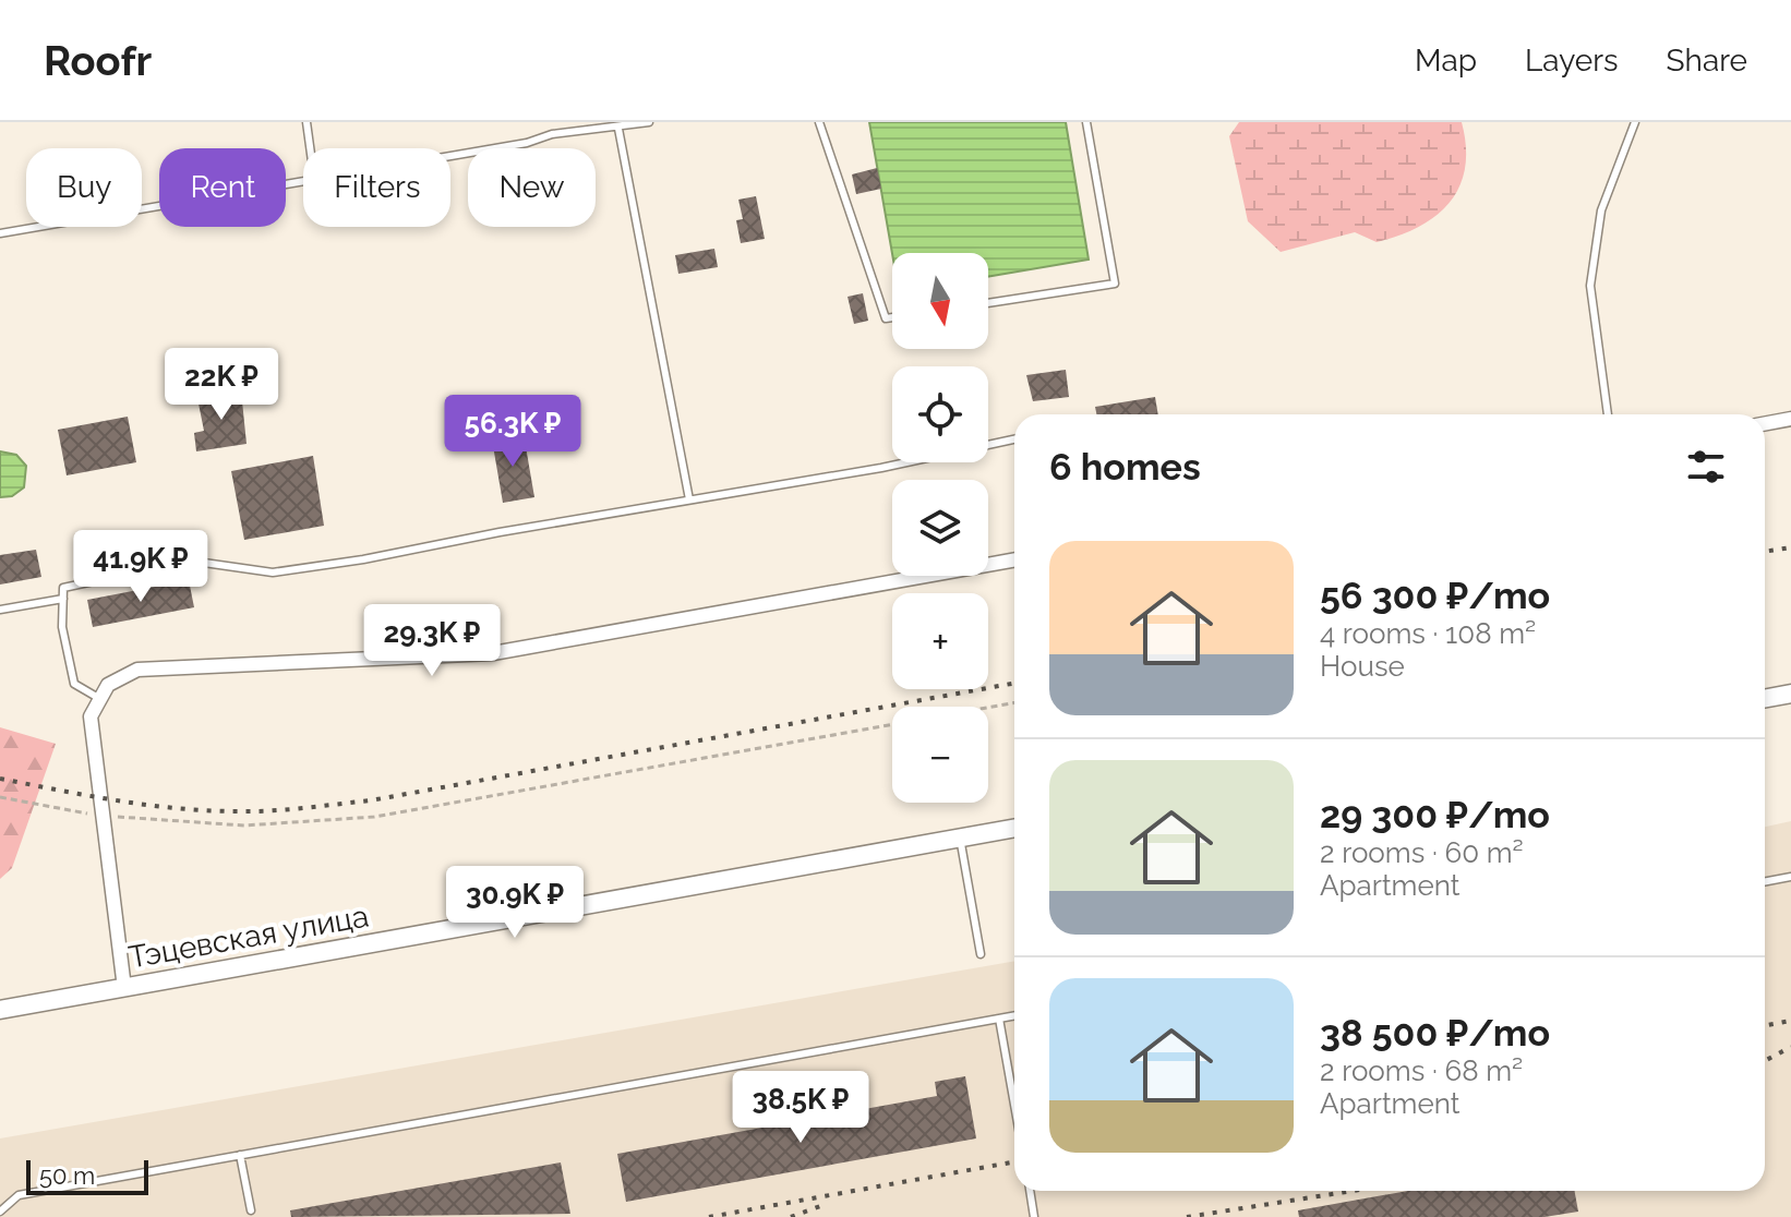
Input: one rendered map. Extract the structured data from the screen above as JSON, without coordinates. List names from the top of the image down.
{
  "streets": {
    "street": ["Тэцевская улица"]
  },
  "scale_bar": "50 m",
  "north": "bottom",
  "page": {
    "header": "Roofr",
    "nav": ["Map", "Layers", "Share"],
    "chip": [
      "Buy",
      "Rent",
      "Filters",
      "New"
    ],
    "map_buttons": ["+", "−"],
    "price": [
      "22K ₽",
      "56.3K ₽",
      "41.9K ₽",
      "29.3K ₽",
      "30.9K ₽",
      "38.5K ₽"
    ],
    "heading": "6 homes",
    "list": [
      {
        "name": "56 300 ₽/mo",
        "note": "4 rooms · 108 m² · House"
      },
      {
        "name": "29 300 ₽/mo",
        "note": "2 rooms · 60 m² · Apartment"
      },
      {
        "name": "38 500 ₽/mo",
        "note": "2 rooms · 68 m² · Apartment"
      }
    ],
    "scale": "50 m"
  }
}
